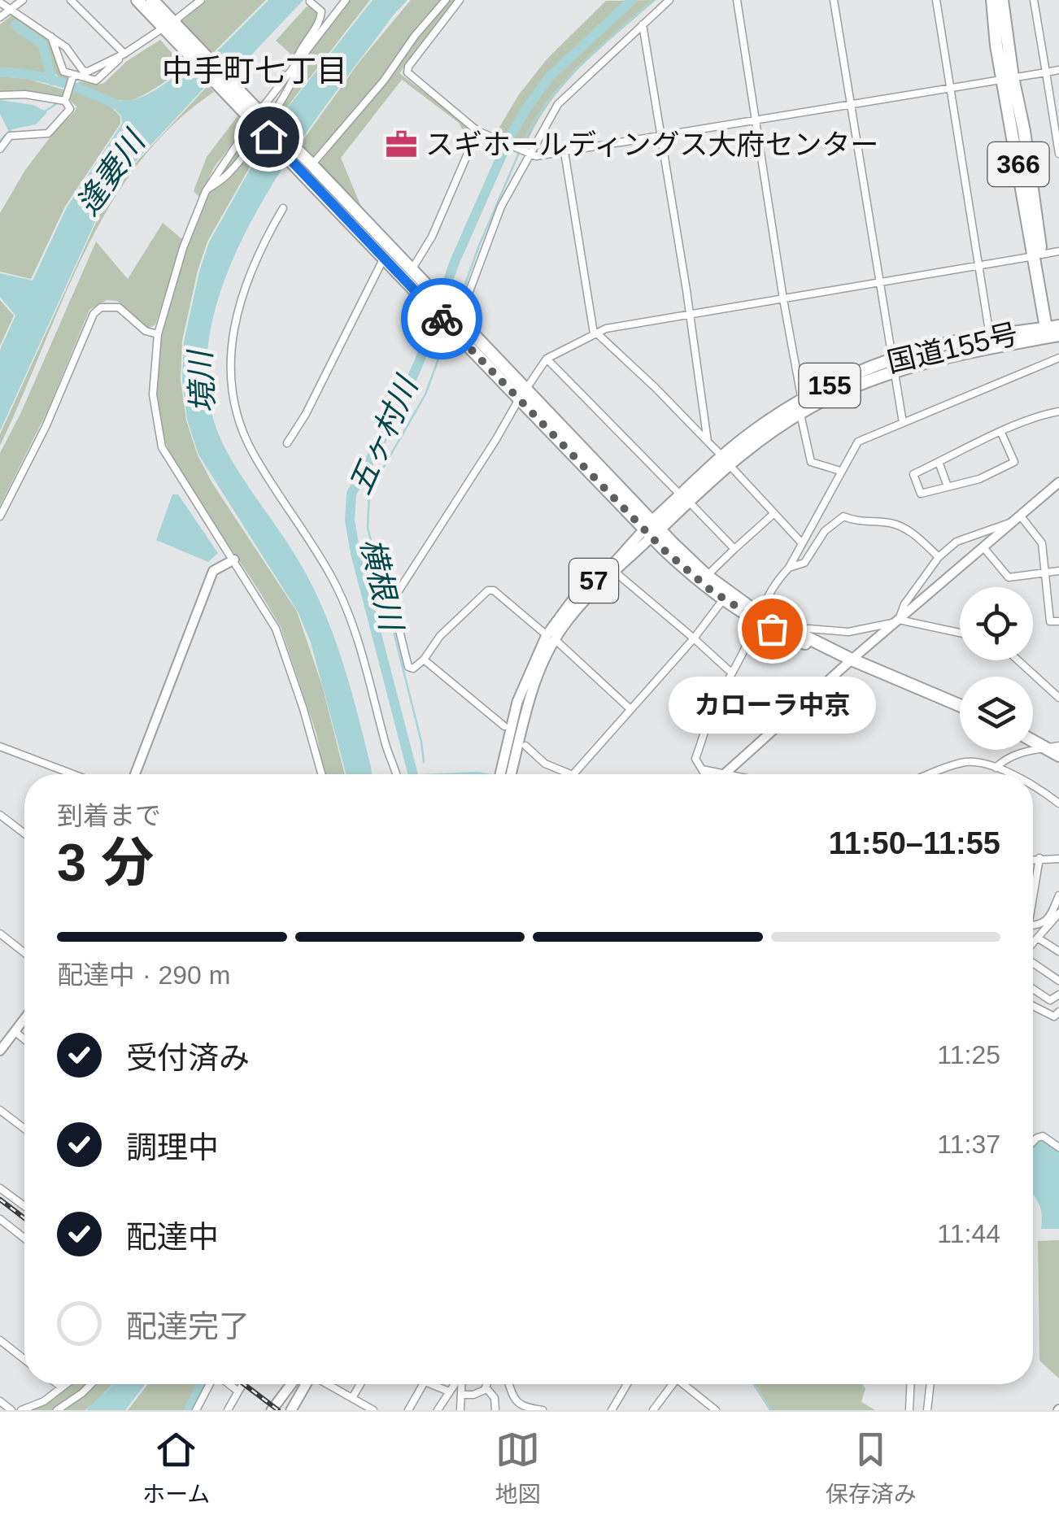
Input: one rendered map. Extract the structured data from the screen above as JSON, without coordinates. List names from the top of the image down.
{
  "streets": {
    "highway": ["366", "国道155号", "155"],
    "main road": ["57"]
  },
  "crossings": [
    ["366", "国道155号"],
    ["国道155号", "57"]
  ],
  "districts": ["中手町七丁目"],
  "water": [
    "逢妻川",
    "境川",
    "五ヶ村川",
    "横根川"
  ],
  "places": {
    "office": ["スギホールディングス大府センター"],
    "other": ["カローラ中京"]
  },
  "page": {
    "bubble": "カローラ中京",
    "heading": ["3 分", "到着まで", "11:50–11:55"],
    "bar": "配達中 · 290 m",
    "list": [
      ["受付済み", "11:25"],
      ["調理中", "11:37"],
      ["配達中", "11:44"],
      "配達完了"
    ],
    "tabs": ["ホーム", "地図", "保存済み"]
  }
}
